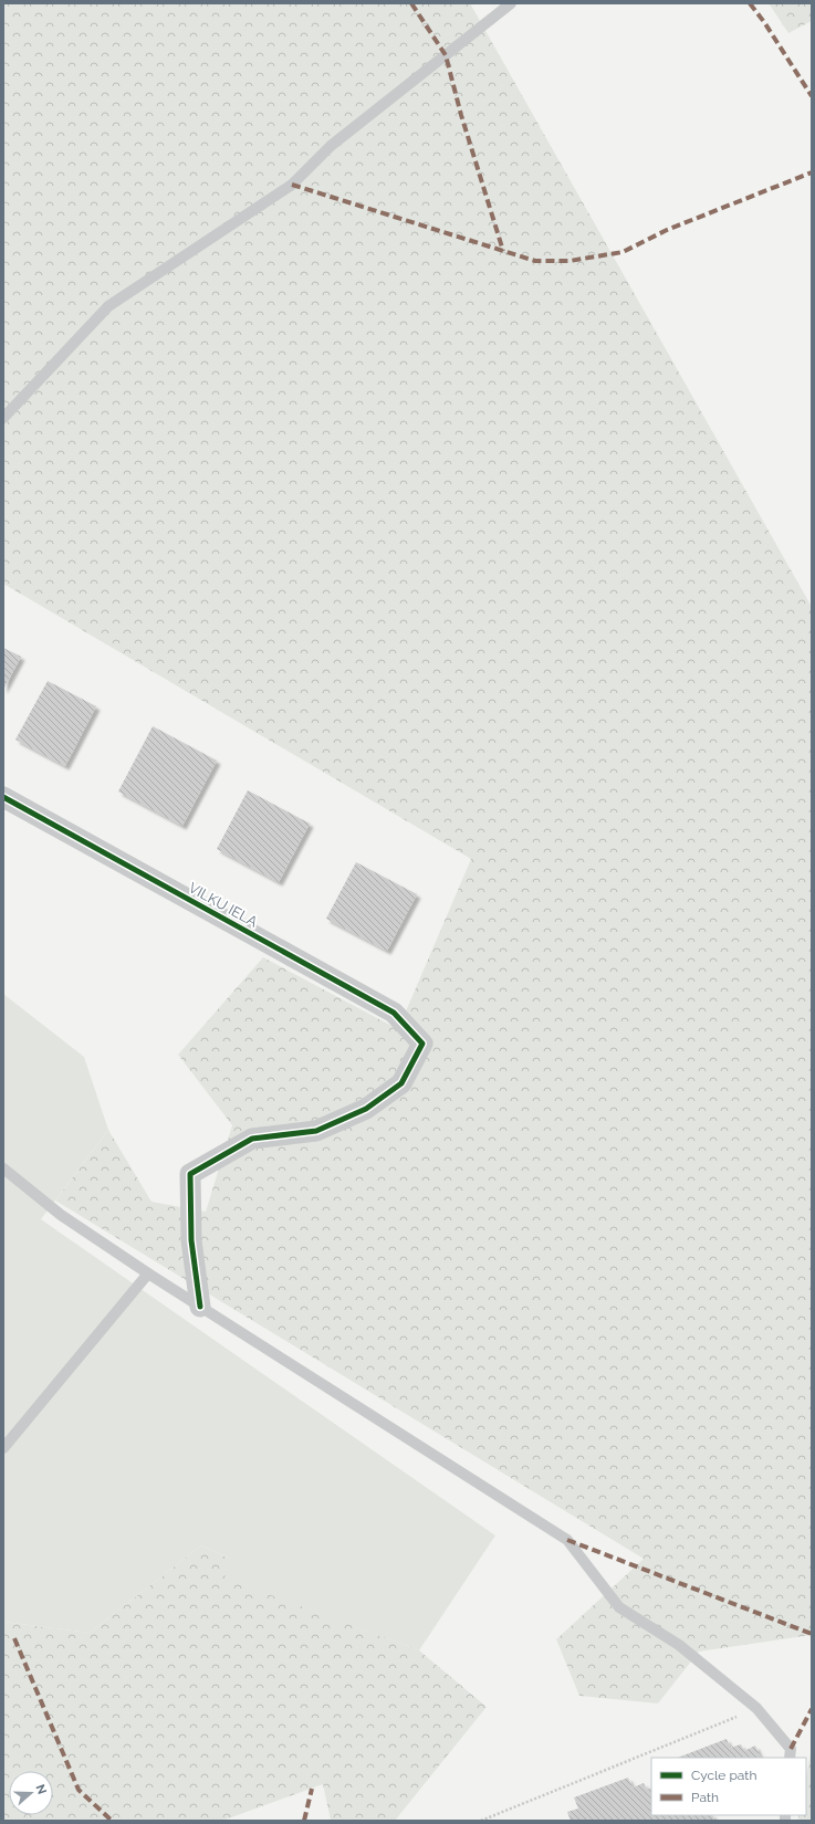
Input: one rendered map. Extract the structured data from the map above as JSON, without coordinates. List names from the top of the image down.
{
  "streets": {
    "street": ["VILKU IELA"]
  },
  "legend": ["Cycle path", "Path"],
  "north": "right"
}
